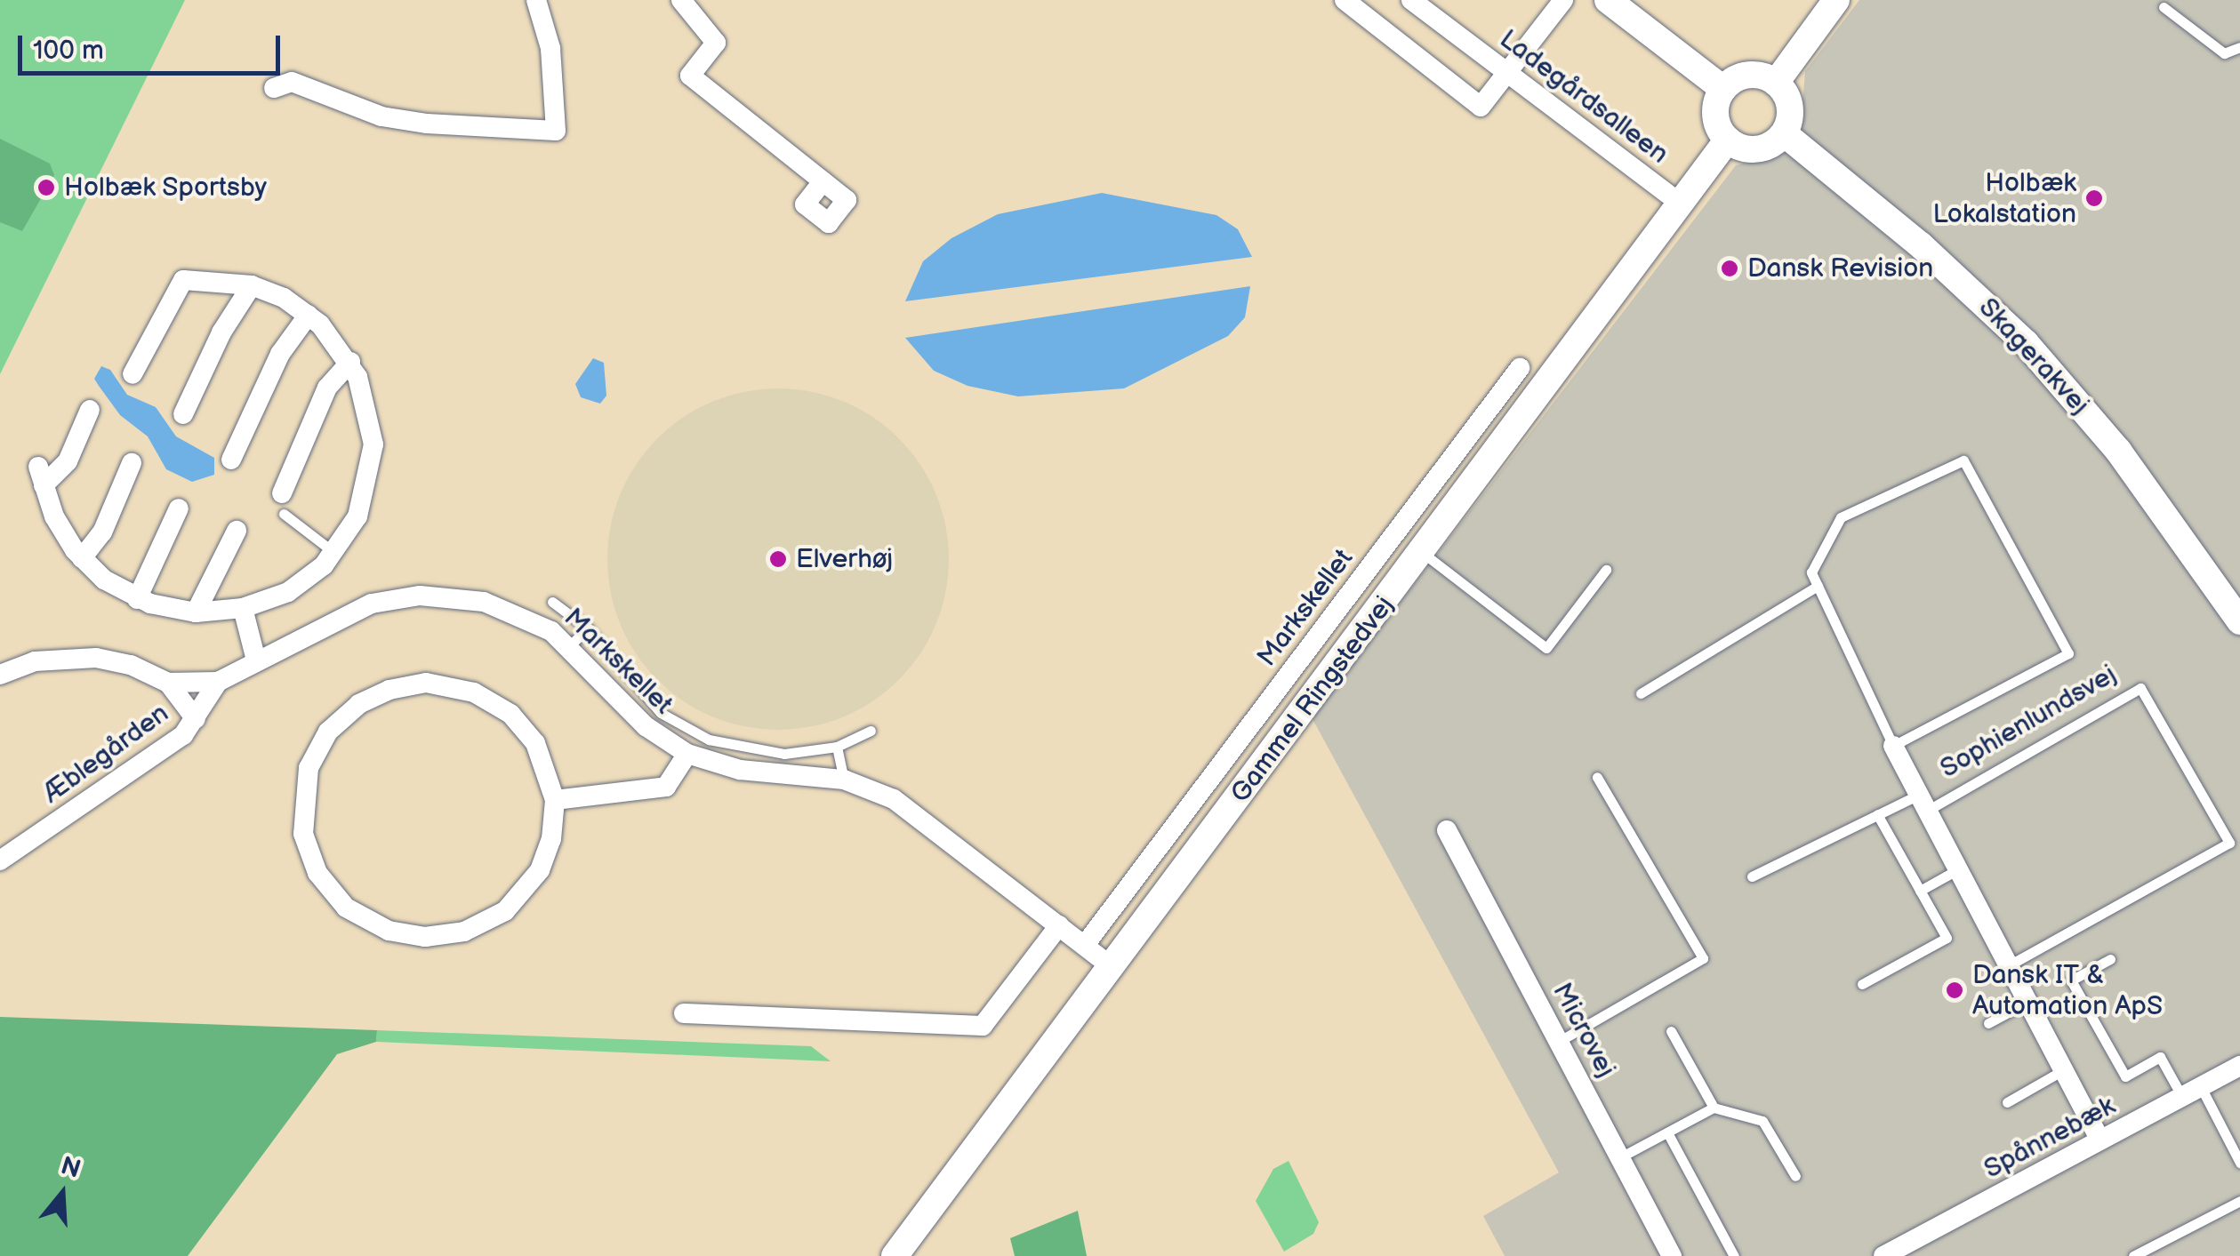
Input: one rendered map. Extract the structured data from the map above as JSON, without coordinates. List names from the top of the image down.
{
  "streets": {
    "street": [
      "Ladegårdsalleen",
      "Skagerakvej",
      "Markskellet",
      "Gammel Ringstedvej",
      "Sophienlundsvej",
      "Æblegården",
      "Microvej",
      "Spånnebæk"
    ]
  },
  "crossings": [
    ["Ladegårdsalleen", "Gammel Ringstedvej"],
    ["Skagerakvej", "Gammel Ringstedvej"],
    ["Markskellet", "Gammel Ringstedvej"],
    ["Markskellet", "Æblegården"],
    ["Sophienlundsvej", "Spånnebæk"]
  ],
  "places": [
    "Holbæk Sportsby",
    "Holbæk Lokalstation",
    "Dansk Revision",
    "Elverhøj",
    "Dansk IT & Automation ApS"
  ],
  "scale_bar": "100 m",
  "north": "top"
}
